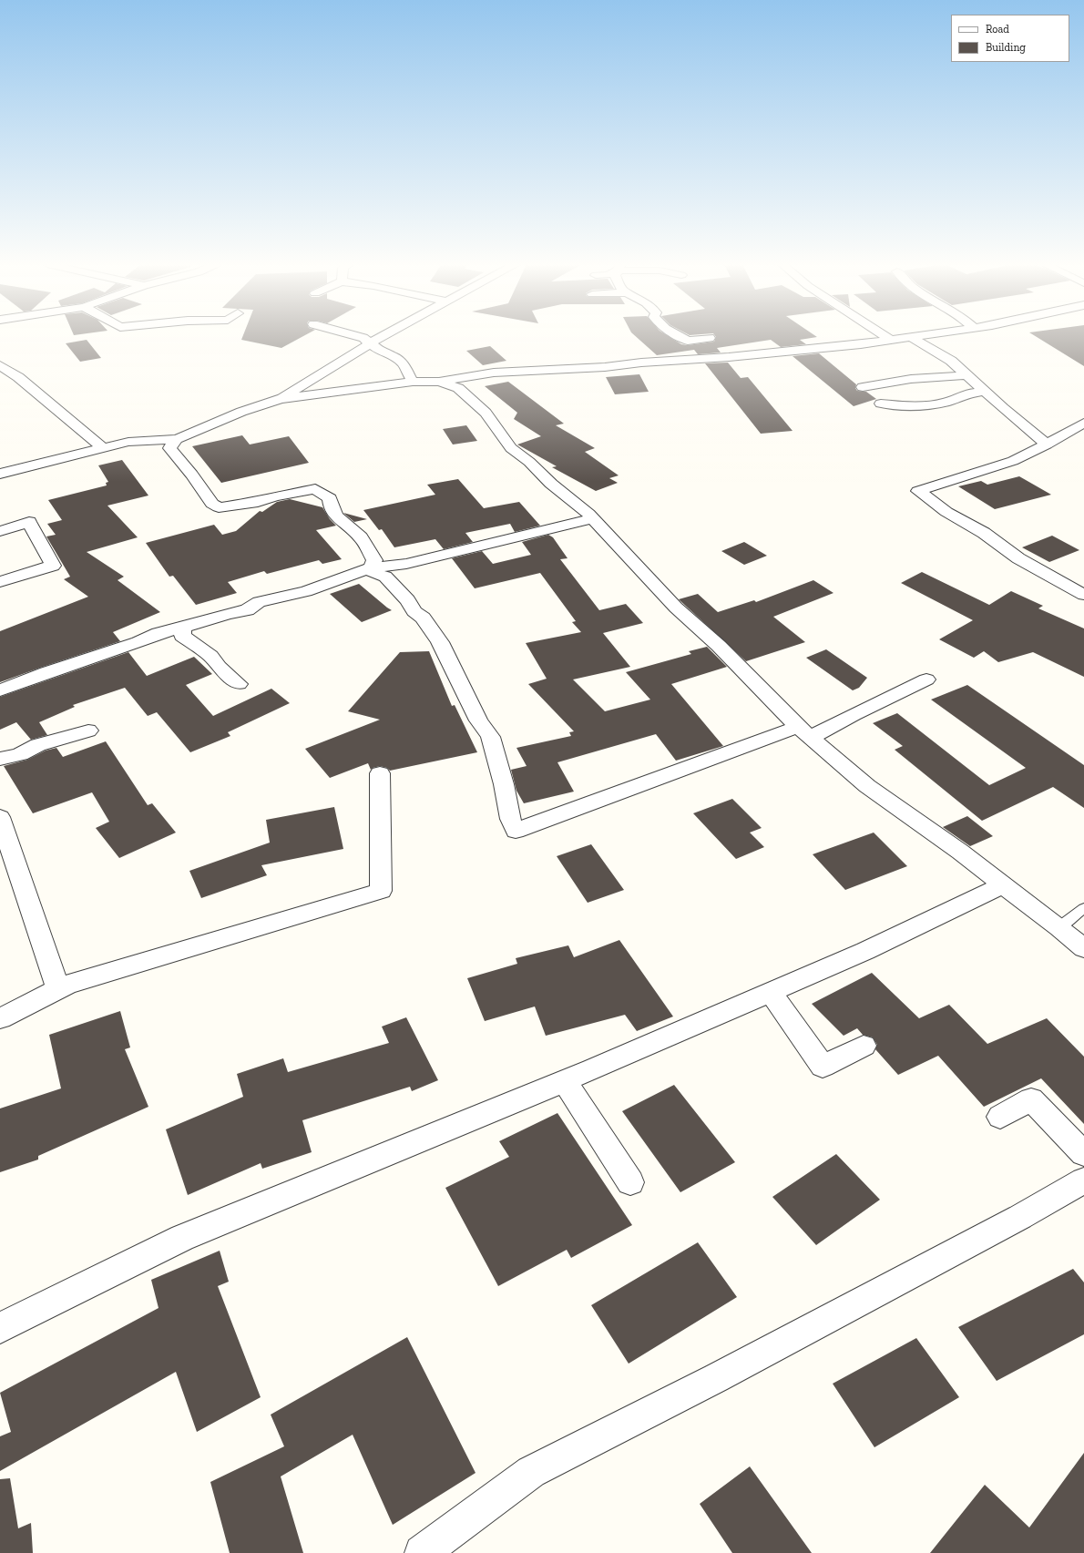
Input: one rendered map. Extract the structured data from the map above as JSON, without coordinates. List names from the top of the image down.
{
  "legend": ["Road", "Building"]
}
